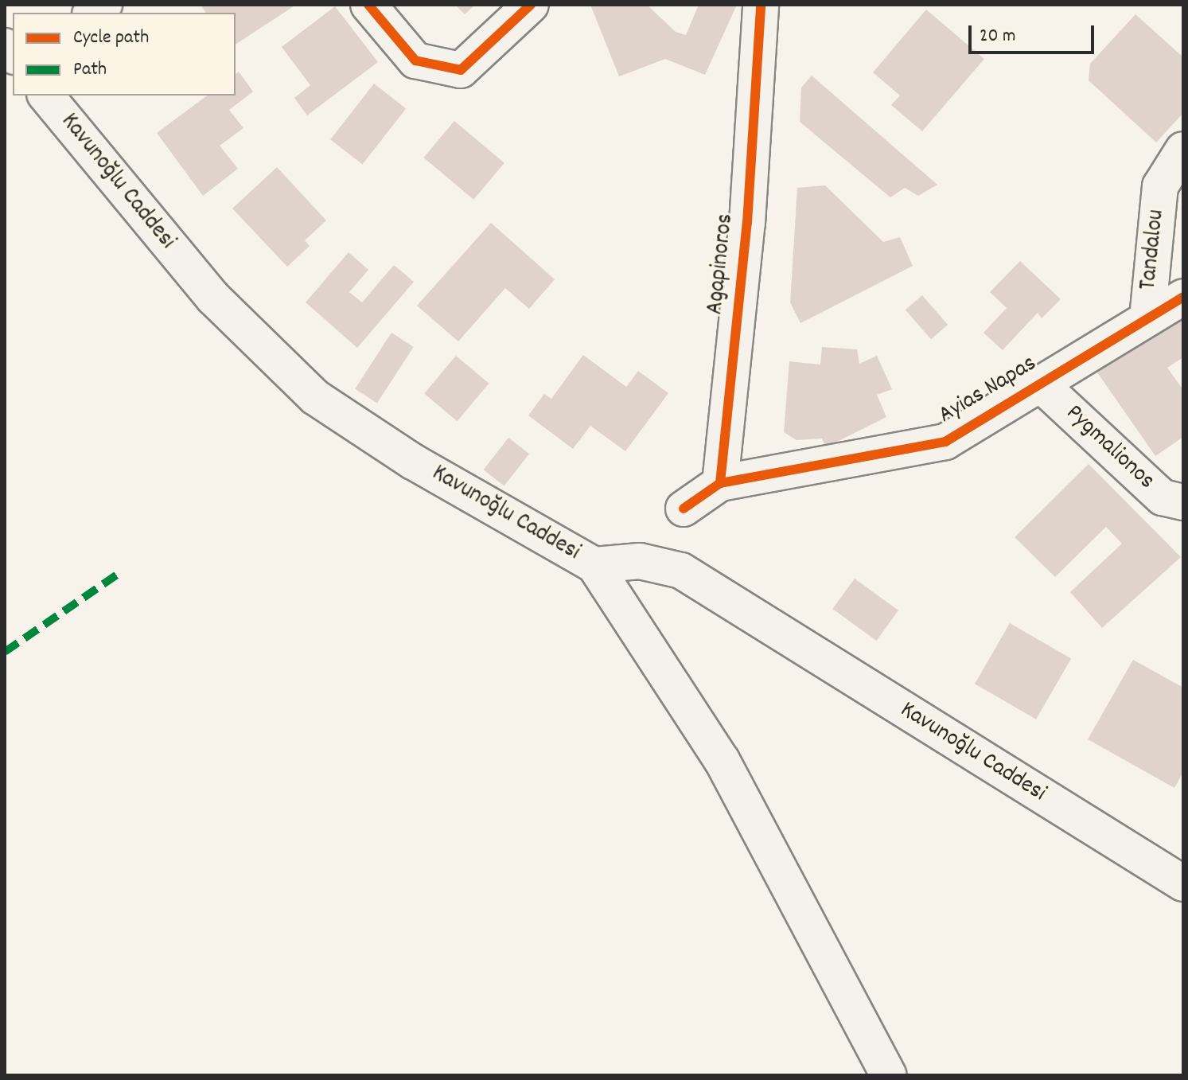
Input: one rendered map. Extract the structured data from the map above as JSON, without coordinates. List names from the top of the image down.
{
  "streets": {
    "main road": [
      "Kavunoğlu Caddesi",
      "Tandalou",
      "Agapinoros",
      "Ayias Napas",
      "Pygmalionos"
    ]
  },
  "crossings": [
    ["Tandalou", "Ayias Napas"],
    ["Agapinoros", "Ayias Napas"],
    ["Ayias Napas", "Pygmalionos"]
  ],
  "legend": ["Cycle path", "Path"],
  "scale_bar": "20 m"
}
